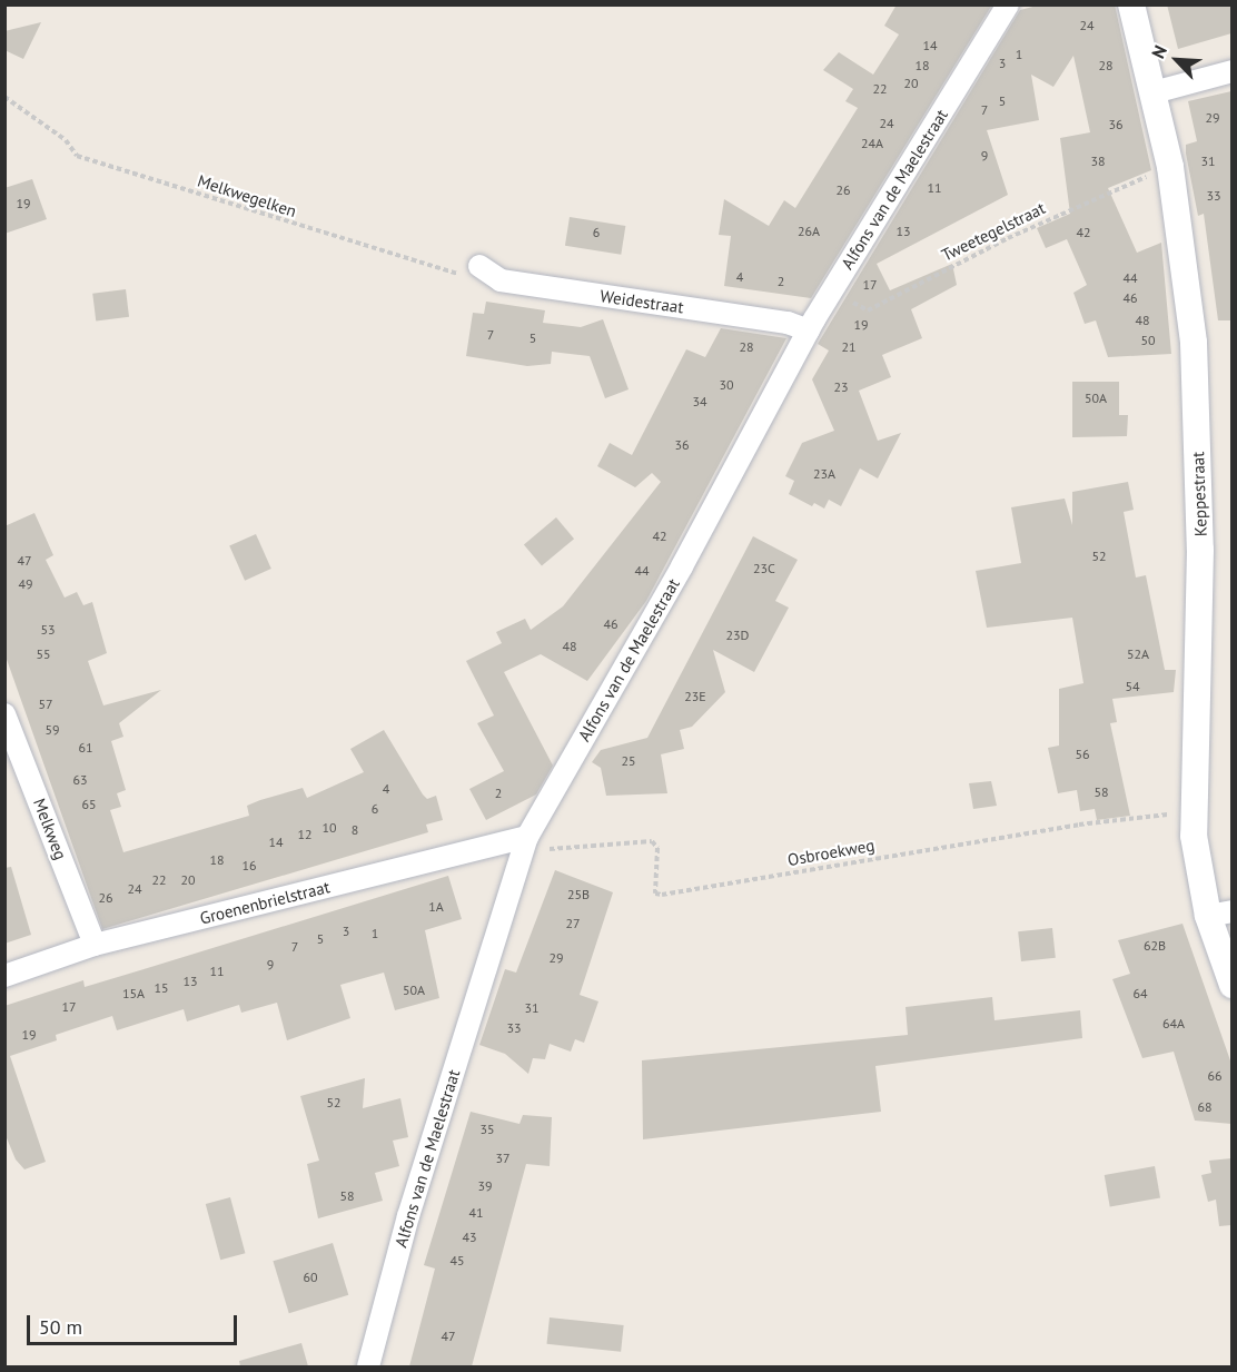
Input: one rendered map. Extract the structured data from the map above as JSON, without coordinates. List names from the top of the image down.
{
  "streets": {
    "street": [
      "Alfons van de Maelestraat",
      "Weidestraat",
      "Keppestraat",
      "Melkweg",
      "Groenenbrielstraat"
    ],
    "path": ["Melkwegelken", "Tweetegelstraat", "Osbroekweg"]
  },
  "crossings": [
    ["Alfons van de Maelestraat", "Tweetegelstraat"],
    ["Alfons van de Maelestraat", "Weidestraat"],
    ["Alfons van de Maelestraat", "Osbroekweg"],
    ["Alfons van de Maelestraat", "Groenenbrielstraat"],
    ["Melkwegelken", "Weidestraat"],
    ["Tweetegelstraat", "Keppestraat"],
    ["Keppestraat", "Osbroekweg"],
    ["Melkweg", "Groenenbrielstraat"],
    ["Osbroekweg", "Groenenbrielstraat"]
  ],
  "house_numbers": [
    "24",
    "14",
    "1",
    "3",
    "18",
    "28",
    "20",
    "22",
    "5",
    "7",
    "29",
    "24",
    "36",
    "24A",
    "9",
    "38",
    "31",
    "11",
    "26",
    "33",
    "19",
    "26A",
    "13",
    "6",
    "42",
    "4",
    "44",
    "2",
    "17",
    "46",
    "48",
    "19",
    "7",
    "5",
    "50",
    "28",
    "21",
    "30",
    "23",
    "50A",
    "34",
    "36",
    "23A",
    "42",
    "52",
    "47",
    "23C",
    "44",
    "49",
    "46",
    "53",
    "23D",
    "48",
    "55",
    "52A",
    "54",
    "23E",
    "57",
    "59",
    "61",
    "56",
    "25",
    "63",
    "4",
    "58",
    "2",
    "65",
    "6",
    "10",
    "8",
    "12",
    "14",
    "18",
    "16",
    "22",
    "20",
    "24",
    "25B",
    "26",
    "1A",
    "27",
    "3",
    "1",
    "5",
    "62B",
    "7",
    "29",
    "9",
    "11",
    "13",
    "15",
    "50A",
    "15A",
    "64",
    "17",
    "31",
    "64A",
    "33",
    "19",
    "66",
    "52",
    "68",
    "35",
    "37",
    "39",
    "58",
    "41",
    "43",
    "45",
    "60",
    "47"
  ],
  "scale_bar": "50 m",
  "north": "top left"
}
